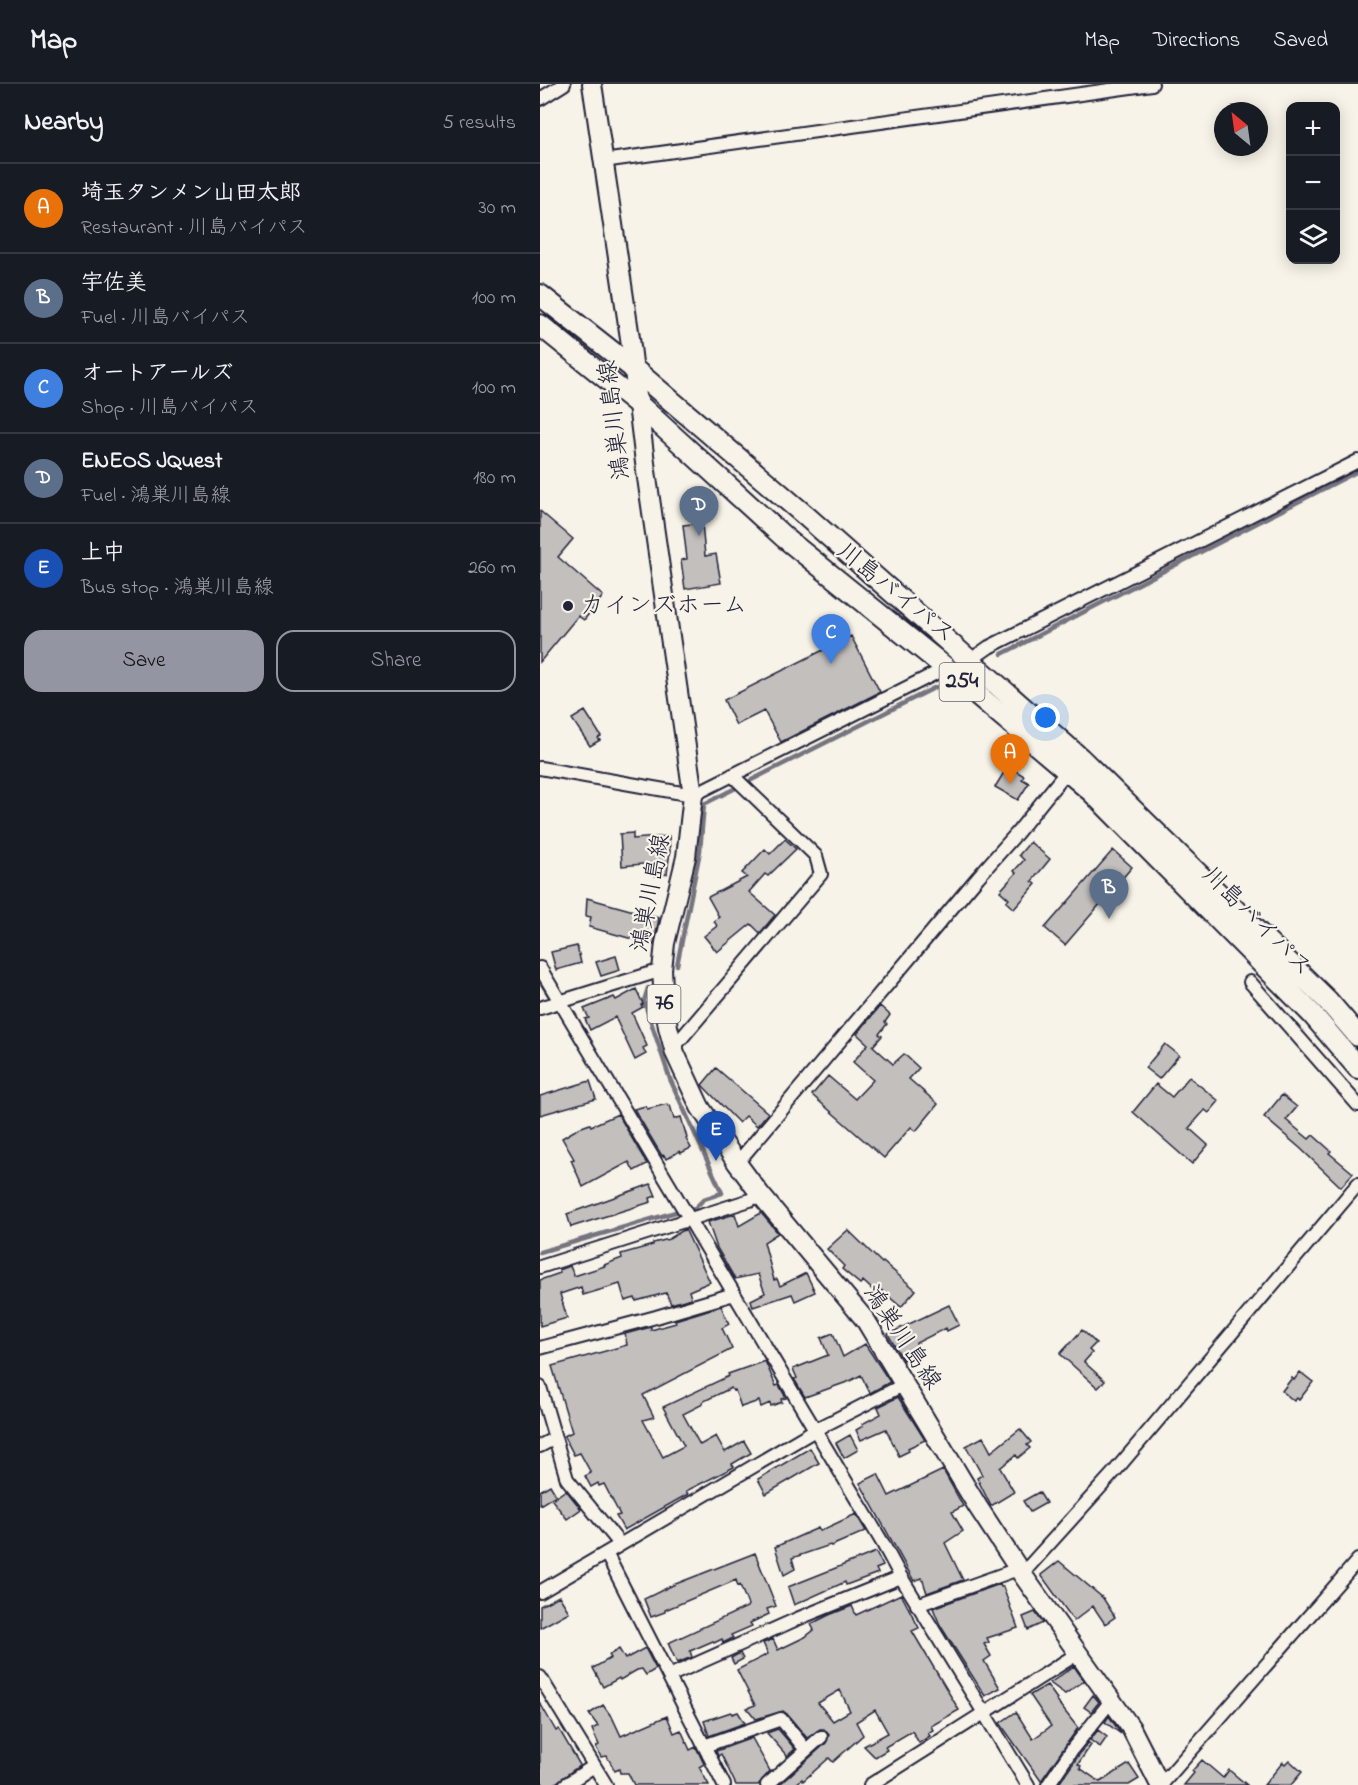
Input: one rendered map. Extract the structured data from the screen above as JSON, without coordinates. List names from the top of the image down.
{
  "streets": {
    "highway": ["川島バイパス", "254"],
    "main road": ["鴻巣川島線", "76"]
  },
  "crossings": [
    ["鴻巣川島線", "川島バイパス"]
  ],
  "places": ["カインズホーム"],
  "north": "top left",
  "page": {
    "header": "Map",
    "nav": ["Map", "Directions", "Saved"],
    "heading": ["Nearby", "5 results"],
    "map_buttons": ["+", "−"],
    "list": [
      {
        "mark": "A",
        "name": "埼玉タンメン山田太郎",
        "note": "Restaurant · 川島バイパス",
        "value": "30 m"
      },
      {
        "mark": "B",
        "name": "宇佐美",
        "note": "Fuel · 川島バイパス",
        "value": "100 m"
      },
      {
        "mark": "C",
        "name": "オートアールズ",
        "note": "Shop · 川島バイパス",
        "value": "100 m"
      },
      {
        "mark": "D",
        "name": "ENEOS JQuest",
        "note": "Fuel · 鴻巣川島線",
        "value": "180 m"
      },
      {
        "mark": "E",
        "name": "上中",
        "note": "Bus stop · 鴻巣川島線",
        "value": "260 m"
      }
    ],
    "pins": [
      "D",
      "C",
      "A",
      "B",
      "E"
    ],
    "buttons": ["Save", "Share"]
  }
}
